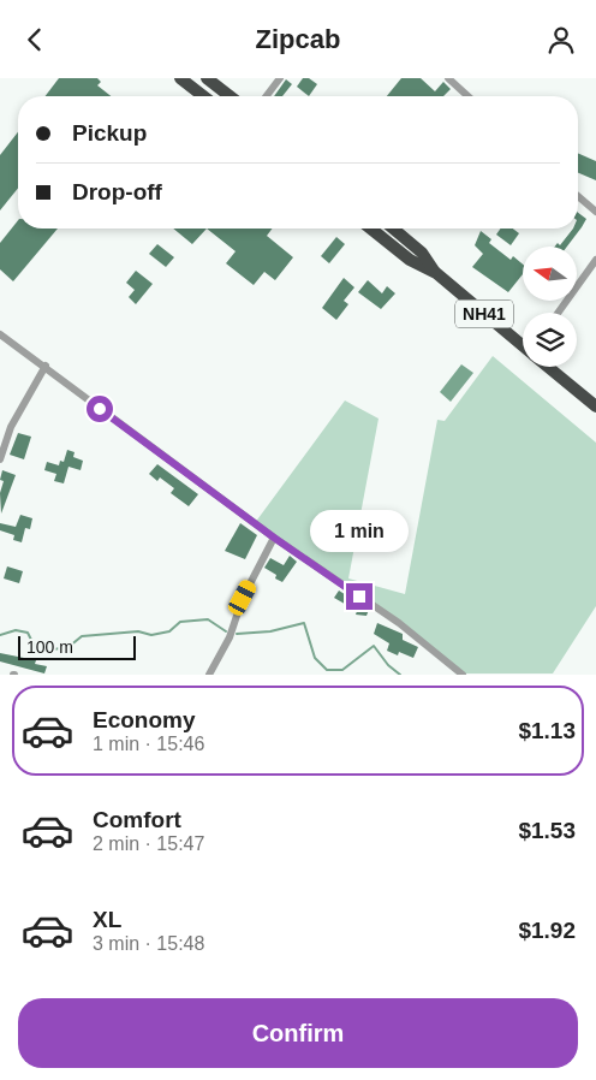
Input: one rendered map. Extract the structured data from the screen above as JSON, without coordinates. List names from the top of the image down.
{
  "streets": {
    "highway": ["NH41"]
  },
  "scale_bar": "100 m",
  "north": "left",
  "page": {
    "header": "Zipcab",
    "banner": ["Pickup", "Drop-off"],
    "bubble": "1 min",
    "scale": "100 m",
    "list": [
      {
        "name": "Economy",
        "note": "1 min · 15:46",
        "value": "$1.13"
      },
      {
        "name": "Comfort",
        "note": "2 min · 15:47",
        "value": "$1.53"
      },
      {
        "name": "XL",
        "note": "3 min · 15:48",
        "value": "$1.92"
      }
    ],
    "buttons": "Confirm"
  }
}
